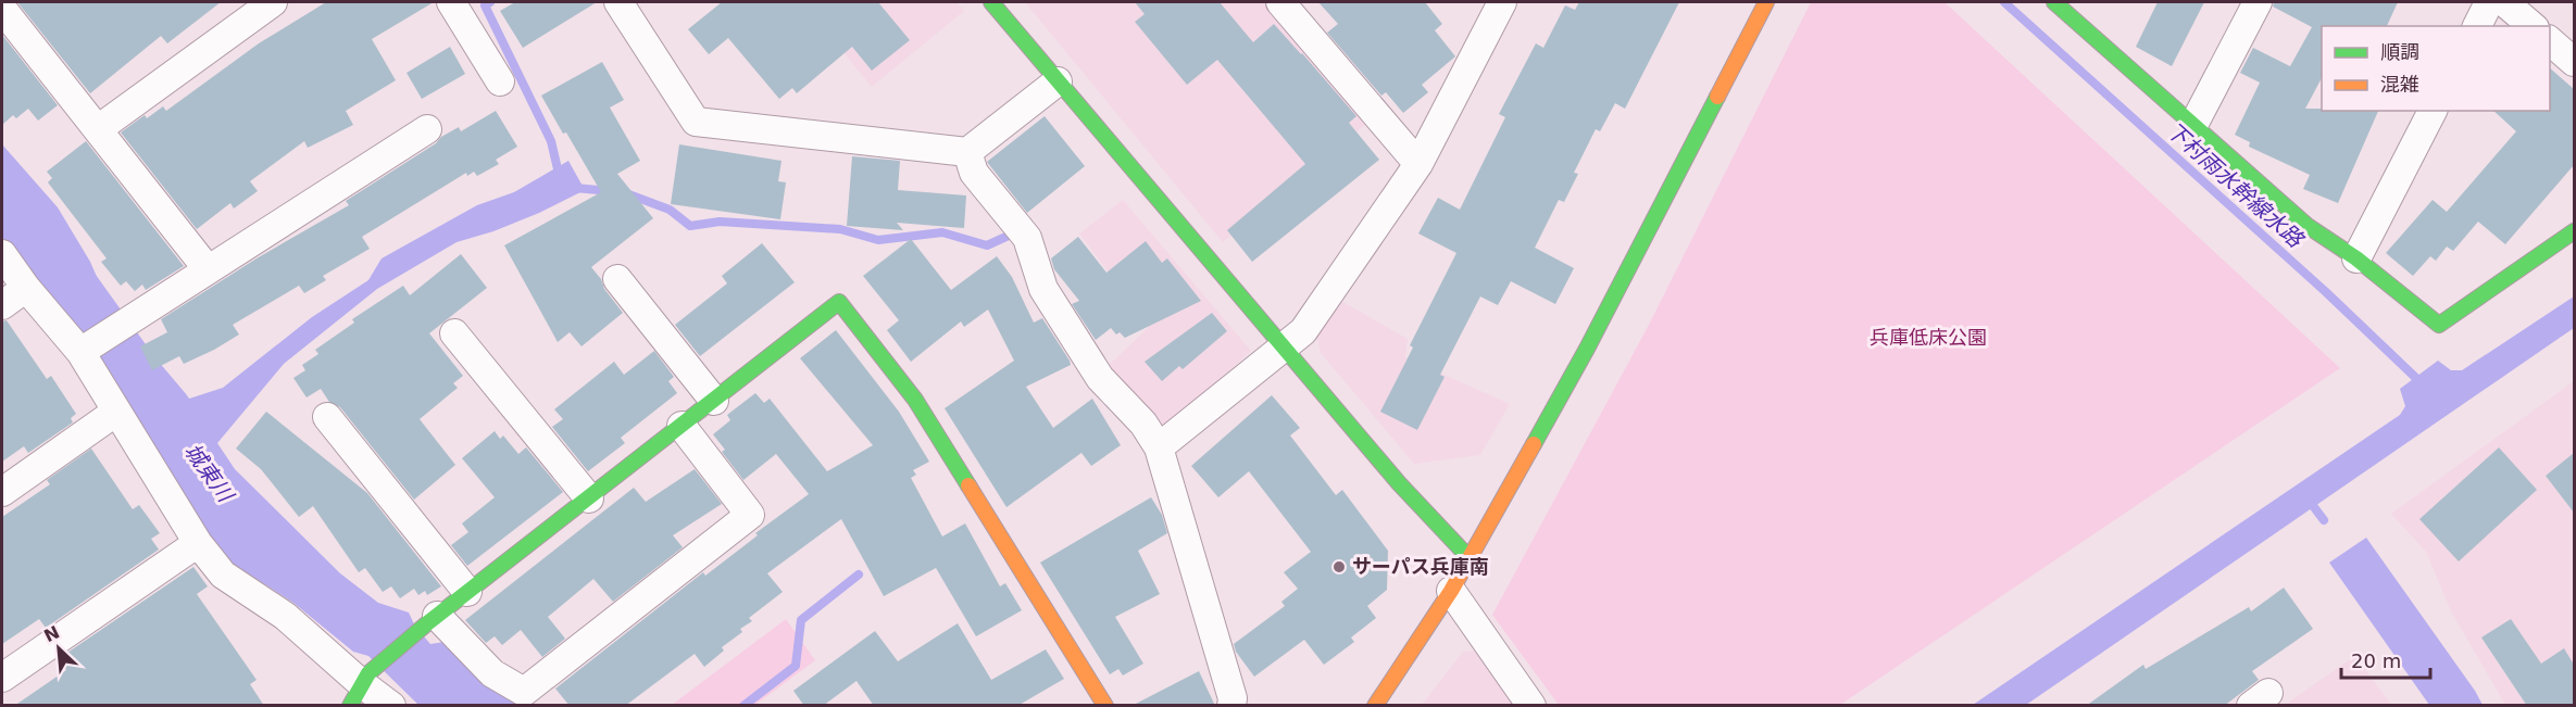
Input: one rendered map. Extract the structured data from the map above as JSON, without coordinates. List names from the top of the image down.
{
  "water": ["下村雨水幹線水路", "城東川"],
  "parks": ["兵庫低床公園"],
  "places": ["サーパス兵庫南"],
  "legend": ["順調", "混雑"],
  "scale_bar": "20 m",
  "north": "top left"
}
